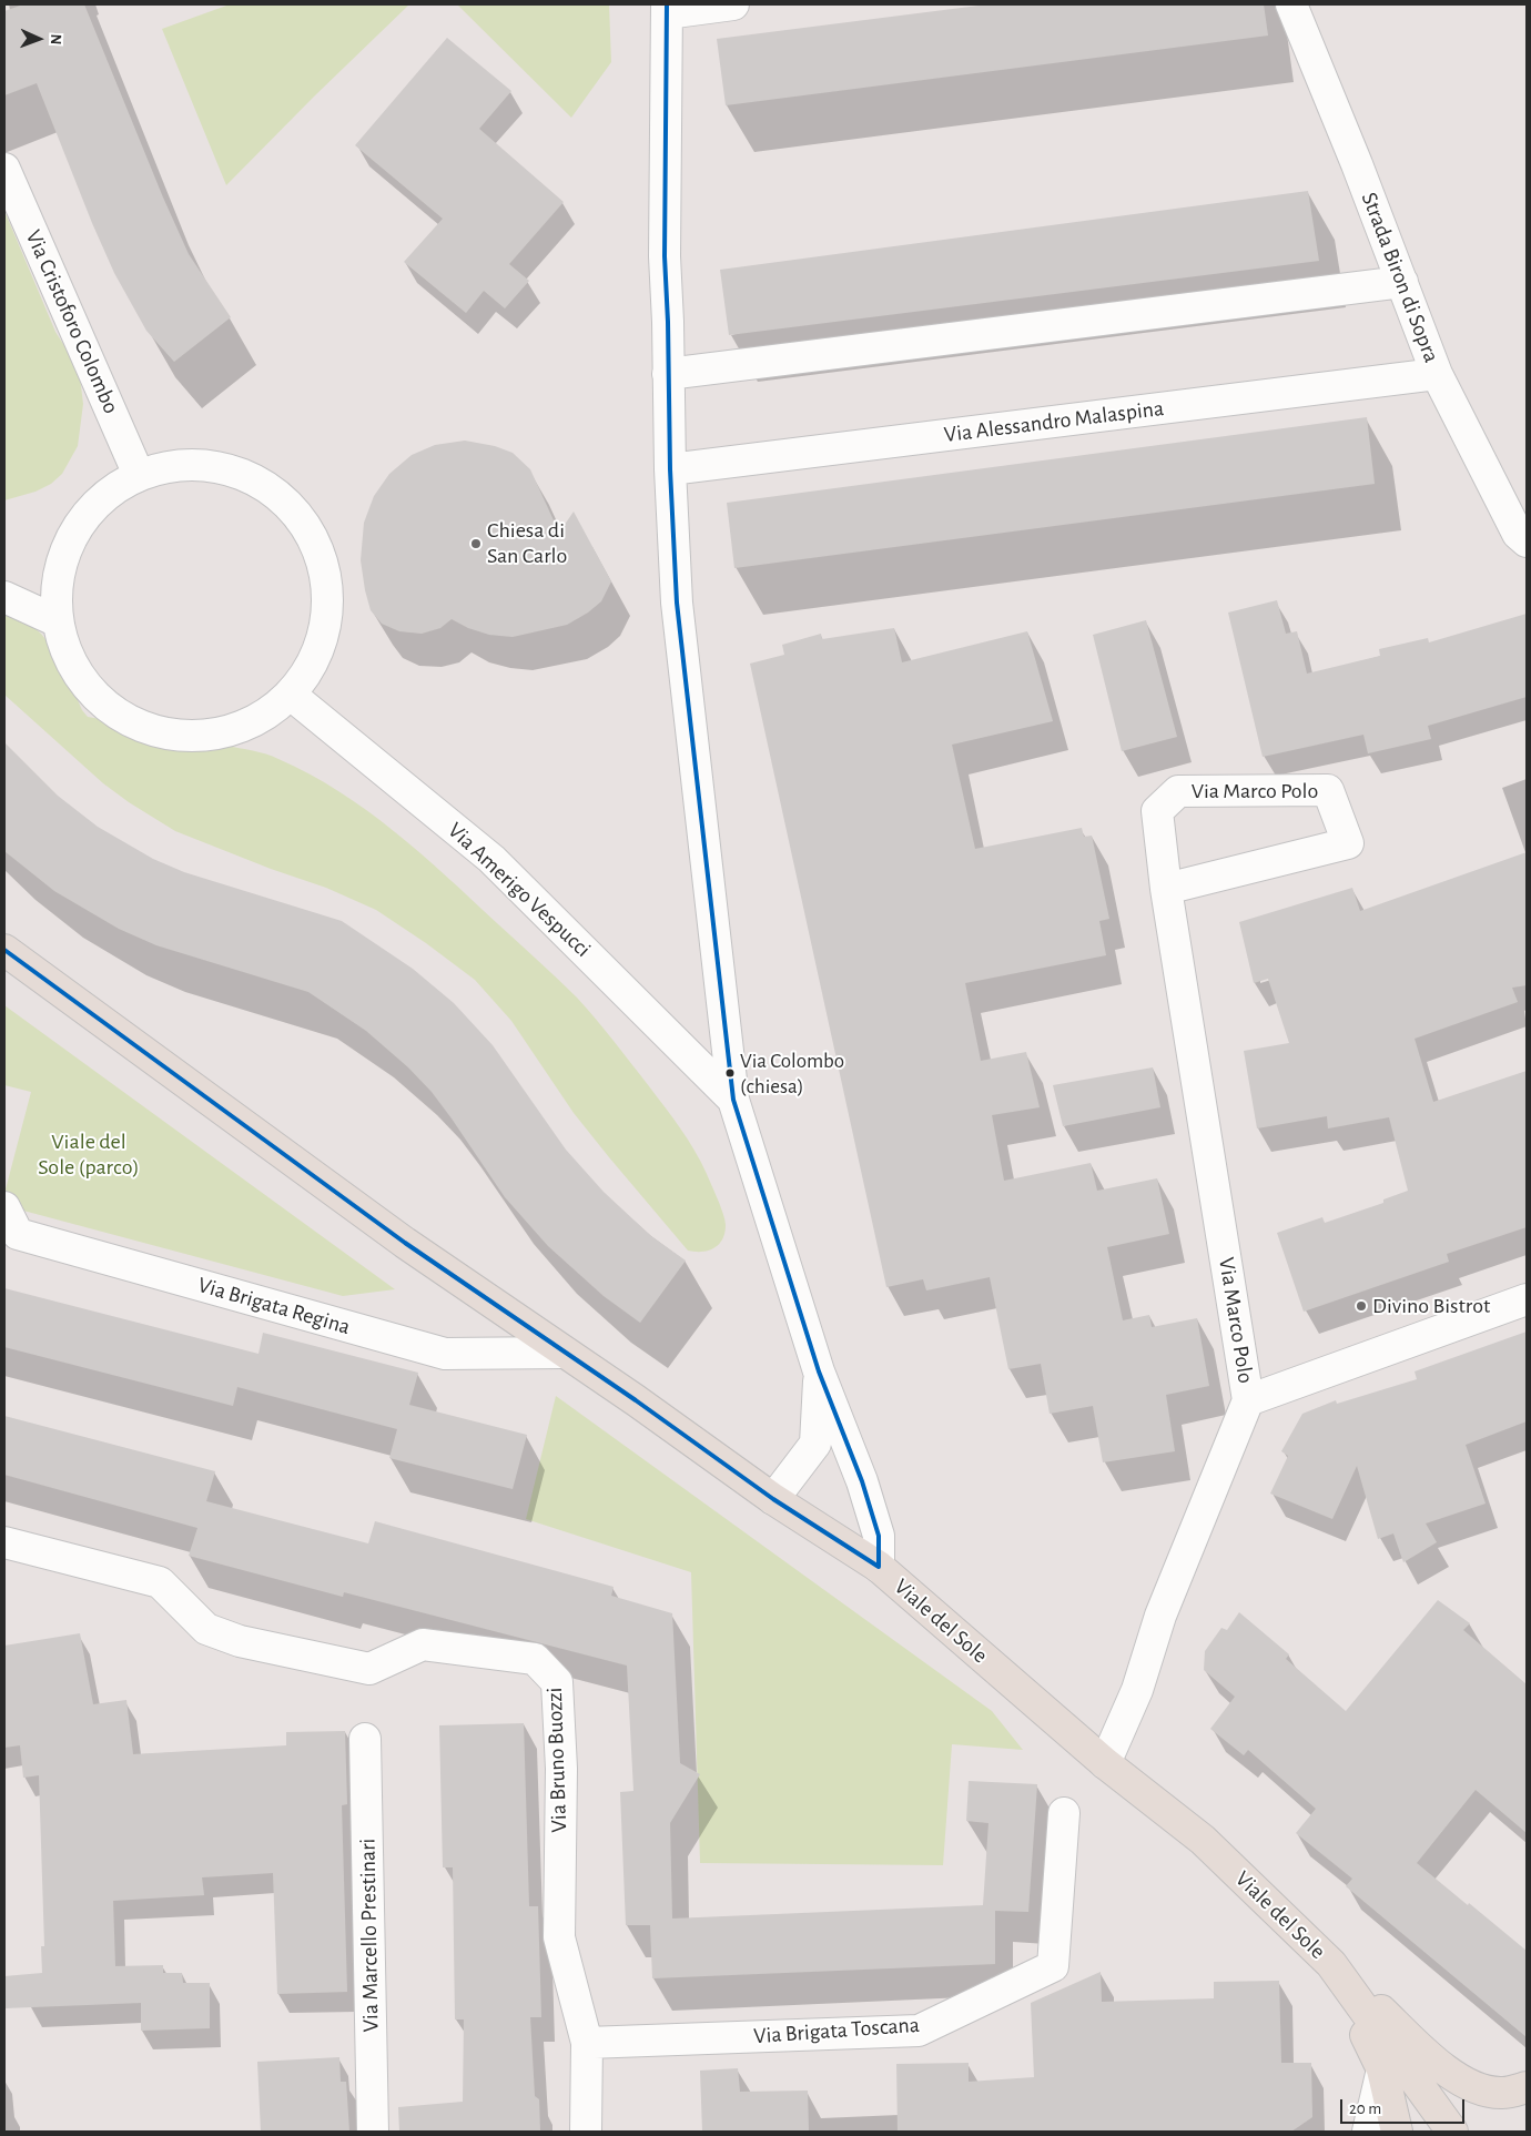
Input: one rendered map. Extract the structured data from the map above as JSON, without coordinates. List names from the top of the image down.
{
  "streets": {
    "main road": ["Viale del Sole"],
    "street": [
      "Strada Biron di Sopra",
      "Via Cristoforo Colombo",
      "Via Alessandro Malaspina",
      "Via Marco Polo",
      "Via Amerigo Vespucci",
      "Via Brigata Regina",
      "Via Bruno Buozzi",
      "Via Marcello Prestinari",
      "Via Brigata Toscana"
    ]
  },
  "crossings": [
    ["Strada Biron di Sopra", "Via Alessandro Malaspina"],
    ["Via Marco Polo", "Viale del Sole"],
    ["Via Brigata Regina", "Viale del Sole"],
    ["Via Bruno Buozzi", "Via Brigata Toscana"]
  ],
  "parks": ["Viale del Sole (parco)"],
  "places": ["Chiesa di San Carlo", "Via Colombo (chiesa)", "Divino Bistrot"],
  "scale_bar": "20 m",
  "north": "right"
}
